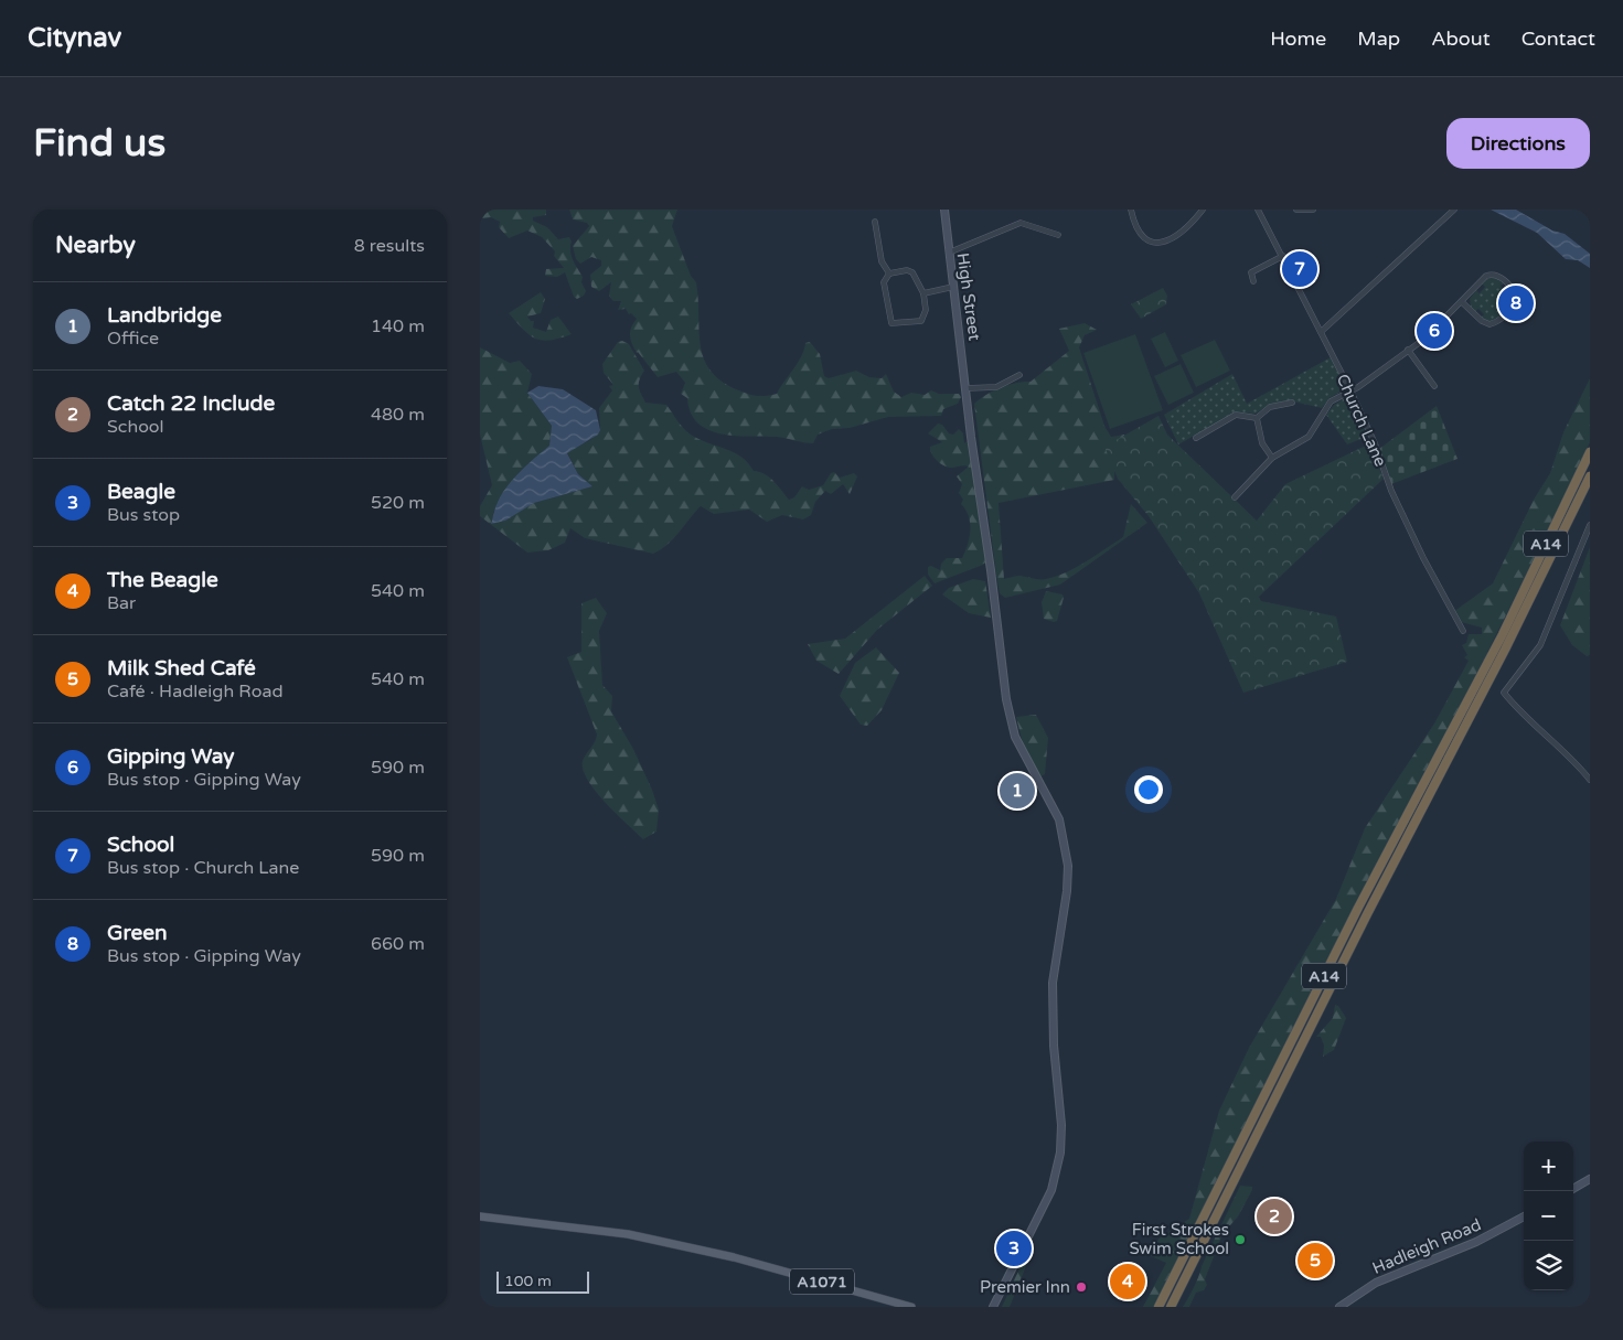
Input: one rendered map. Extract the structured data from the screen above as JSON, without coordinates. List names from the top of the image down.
{
  "streets": {
    "highway": ["A14"],
    "main road": ["High Street", "Hadleigh Road", "A1071"],
    "street": ["Church Lane"]
  },
  "places": ["First Strokes Swim School", "Premier Inn"],
  "scale_bar": "100 m",
  "page": {
    "header": "Citynav",
    "nav": [
      "Home",
      "Map",
      "About",
      "Contact"
    ],
    "buttons": "Directions",
    "title": "Find us",
    "heading": ["Nearby", "8 results"],
    "pins": [
      "7",
      "8",
      "6",
      "1",
      "2",
      "3",
      "5",
      "4"
    ],
    "list": [
      {
        "mark": "1",
        "name": "Landbridge",
        "note": "Office",
        "value": "140 m"
      },
      {
        "mark": "2",
        "name": "Catch 22 Include",
        "note": "School",
        "value": "480 m"
      },
      {
        "mark": "3",
        "name": "Beagle",
        "note": "Bus stop",
        "value": "520 m"
      },
      {
        "mark": "4",
        "name": "The Beagle",
        "note": "Bar",
        "value": "540 m"
      },
      {
        "mark": "5",
        "name": "Milk Shed Café",
        "note": "Café · Hadleigh Road",
        "value": "540 m"
      },
      {
        "mark": "6",
        "name": "Gipping Way",
        "note": "Bus stop · Gipping Way",
        "value": "590 m"
      },
      {
        "mark": "7",
        "name": "School",
        "note": "Bus stop · Church Lane",
        "value": "590 m"
      },
      {
        "mark": "8",
        "name": "Green",
        "note": "Bus stop · Gipping Way",
        "value": "660 m"
      }
    ],
    "map_buttons": ["+", "−"],
    "scale": "100 m"
  }
}
